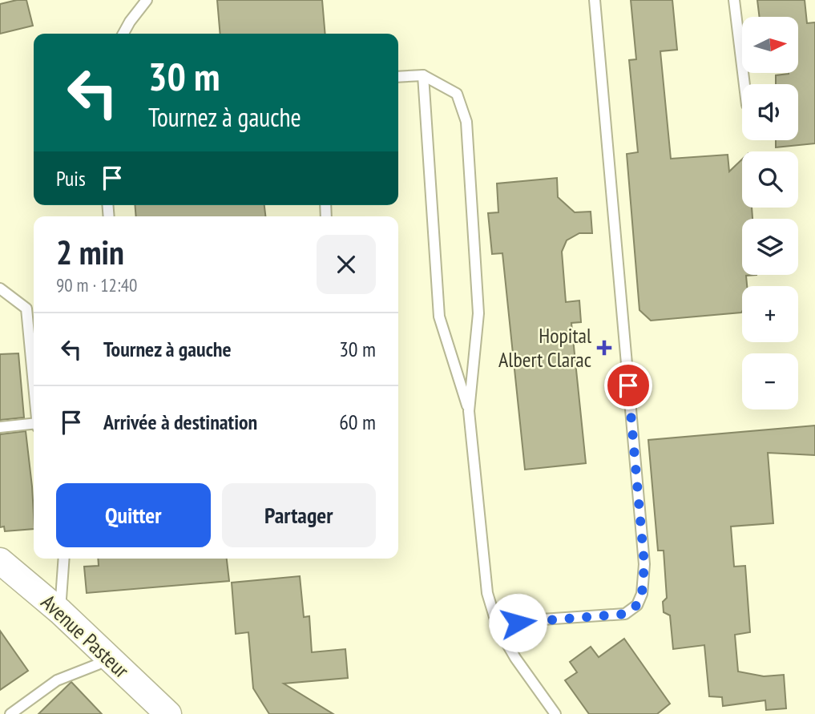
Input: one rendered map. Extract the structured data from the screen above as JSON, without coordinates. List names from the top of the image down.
{
  "streets": {
    "street": ["Avenue Pasteur"]
  },
  "places": {
    "health": ["Hopital Albert Clarac"]
  },
  "north": "right",
  "page": {
    "map_buttons": ["+", "−"],
    "turn": ["30 m", "Tournez à gauche"],
    "then": "Puis",
    "heading": ["2 min", "90 m · 12:40"],
    "list": [
      {
        "name": "Tournez à gauche",
        "value": "30 m"
      },
      {
        "name": "Arrivée à destination",
        "value": "60 m"
      }
    ],
    "buttons": ["Quitter", "Partager"]
  }
}
